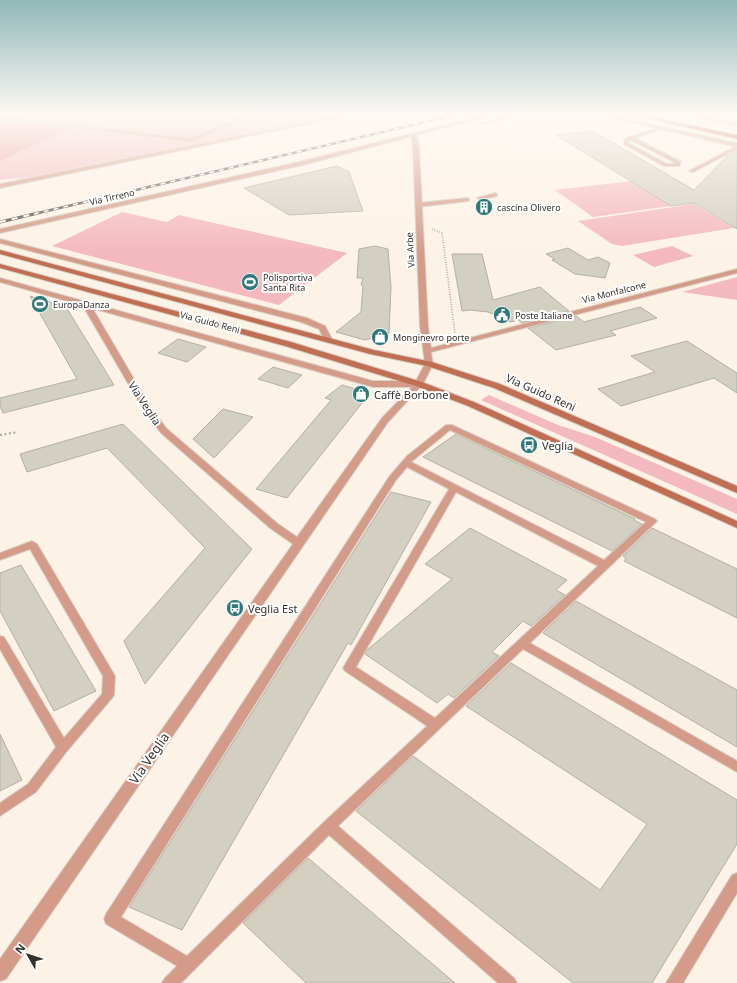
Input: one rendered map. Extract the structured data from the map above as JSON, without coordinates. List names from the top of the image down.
{
  "streets": {
    "main road": ["Via Guido Reni"],
    "street": [
      "Via Tirreno",
      "Via Arbe",
      "Via Monfalcone",
      "Via Veglia"
    ]
  },
  "crossings": [
    ["Via Arbe", "Via Monfalcone"],
    ["Via Arbe", "Via Guido Reni"],
    ["Via Arbe", "Via Veglia"],
    ["Via Guido Reni", "Via Veglia"]
  ],
  "places": {
    "building": ["cascina Olivero"],
    "sports": ["Polisportiva Santa Rita", "EuropaDanza"],
    "public building": ["Poste Italiane"],
    "shop": ["Monginevro porte", "Caffè Borbone"],
    "bus stop": ["Veglia", "Veglia Est"]
  },
  "north": "top left"
}
